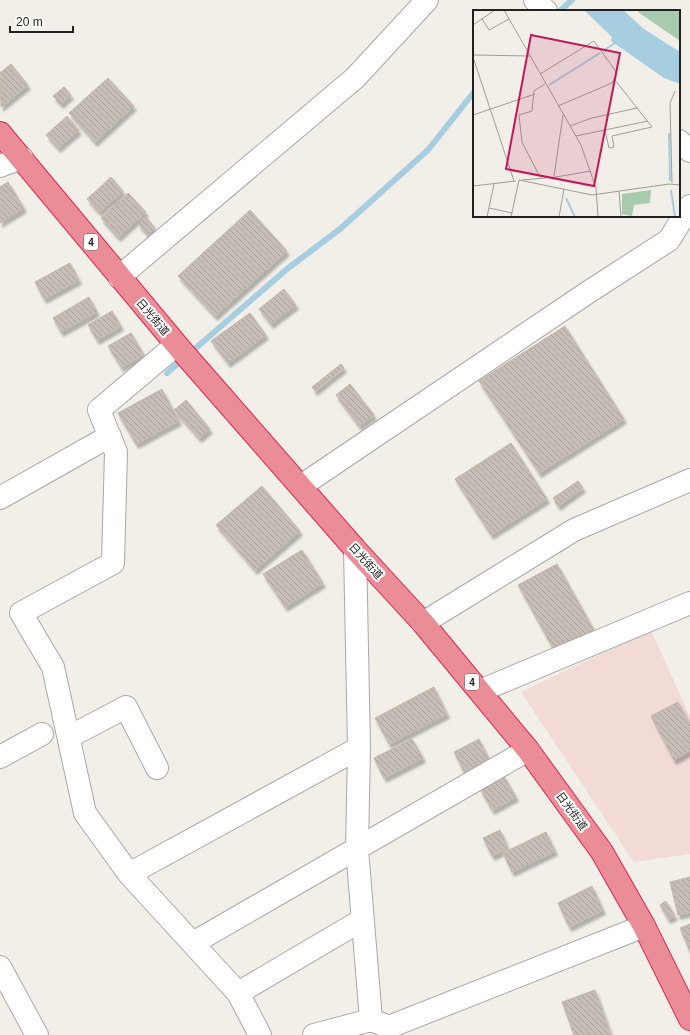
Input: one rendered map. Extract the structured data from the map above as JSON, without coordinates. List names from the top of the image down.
{
  "streets": {
    "highway": ["4", "日光街道"]
  },
  "scale_bar": "20 m"
}
